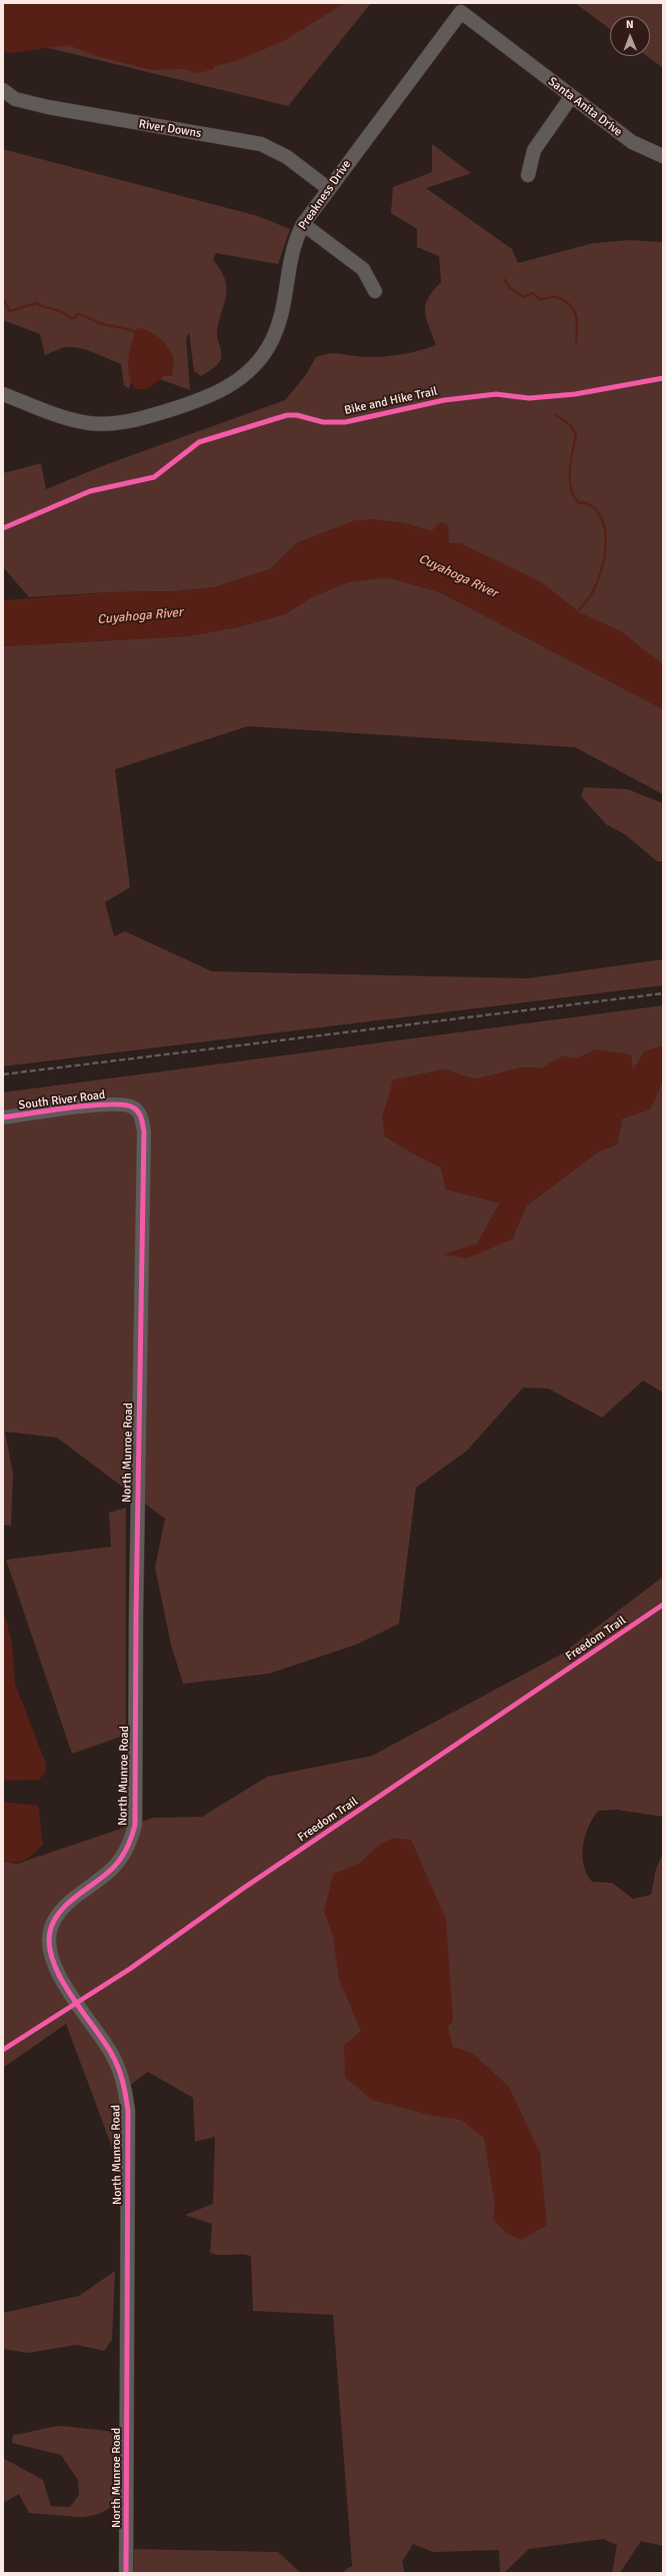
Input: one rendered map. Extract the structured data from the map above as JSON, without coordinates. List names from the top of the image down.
{
  "streets": {
    "street": [
      "Santa Anita Drive",
      "River Downs",
      "Preakness Drive",
      "South River Road",
      "North Munroe Road"
    ],
    "cycle path": ["Bike and Hike Trail", "Freedom Trail"]
  },
  "crossings": [
    ["Santa Anita Drive", "Preakness Drive"],
    ["River Downs", "Preakness Drive"],
    ["South River Road", "North Munroe Road"]
  ],
  "water": ["Cuyahoga River"],
  "north": "top"
}
